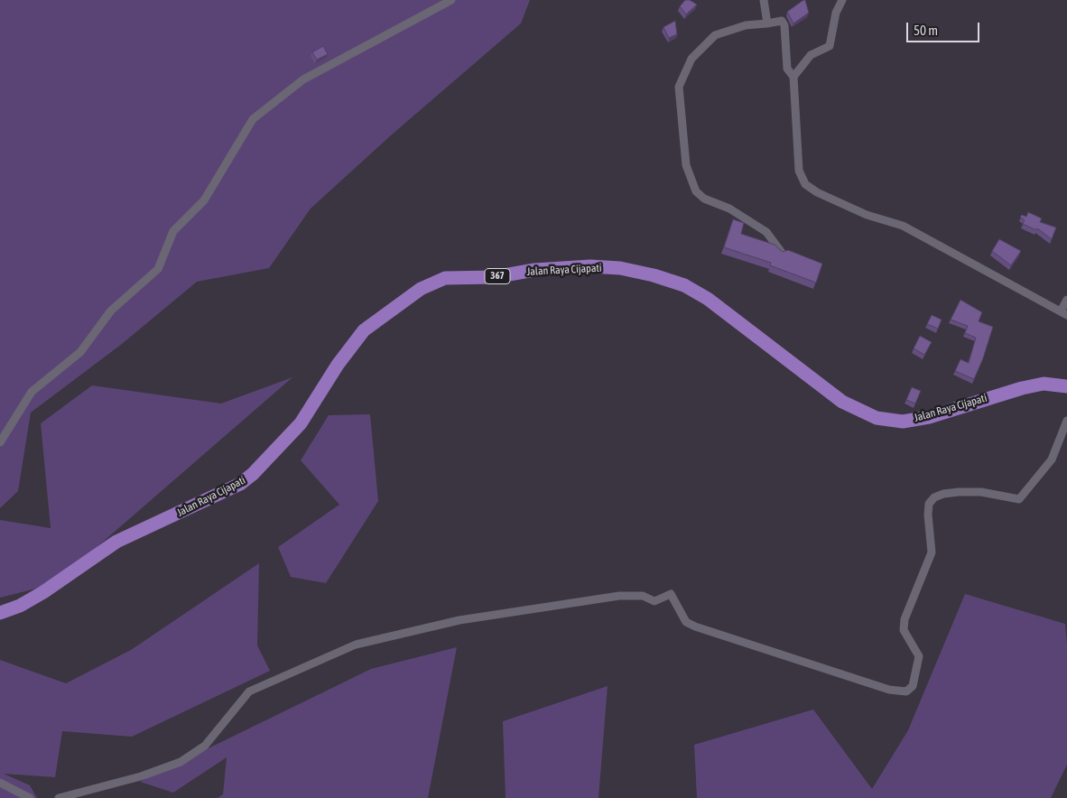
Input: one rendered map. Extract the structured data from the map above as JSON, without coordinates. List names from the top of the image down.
{
  "streets": {
    "main road": ["Jalan Raya Cijapati", "367"]
  },
  "scale_bar": "50 m"
}
